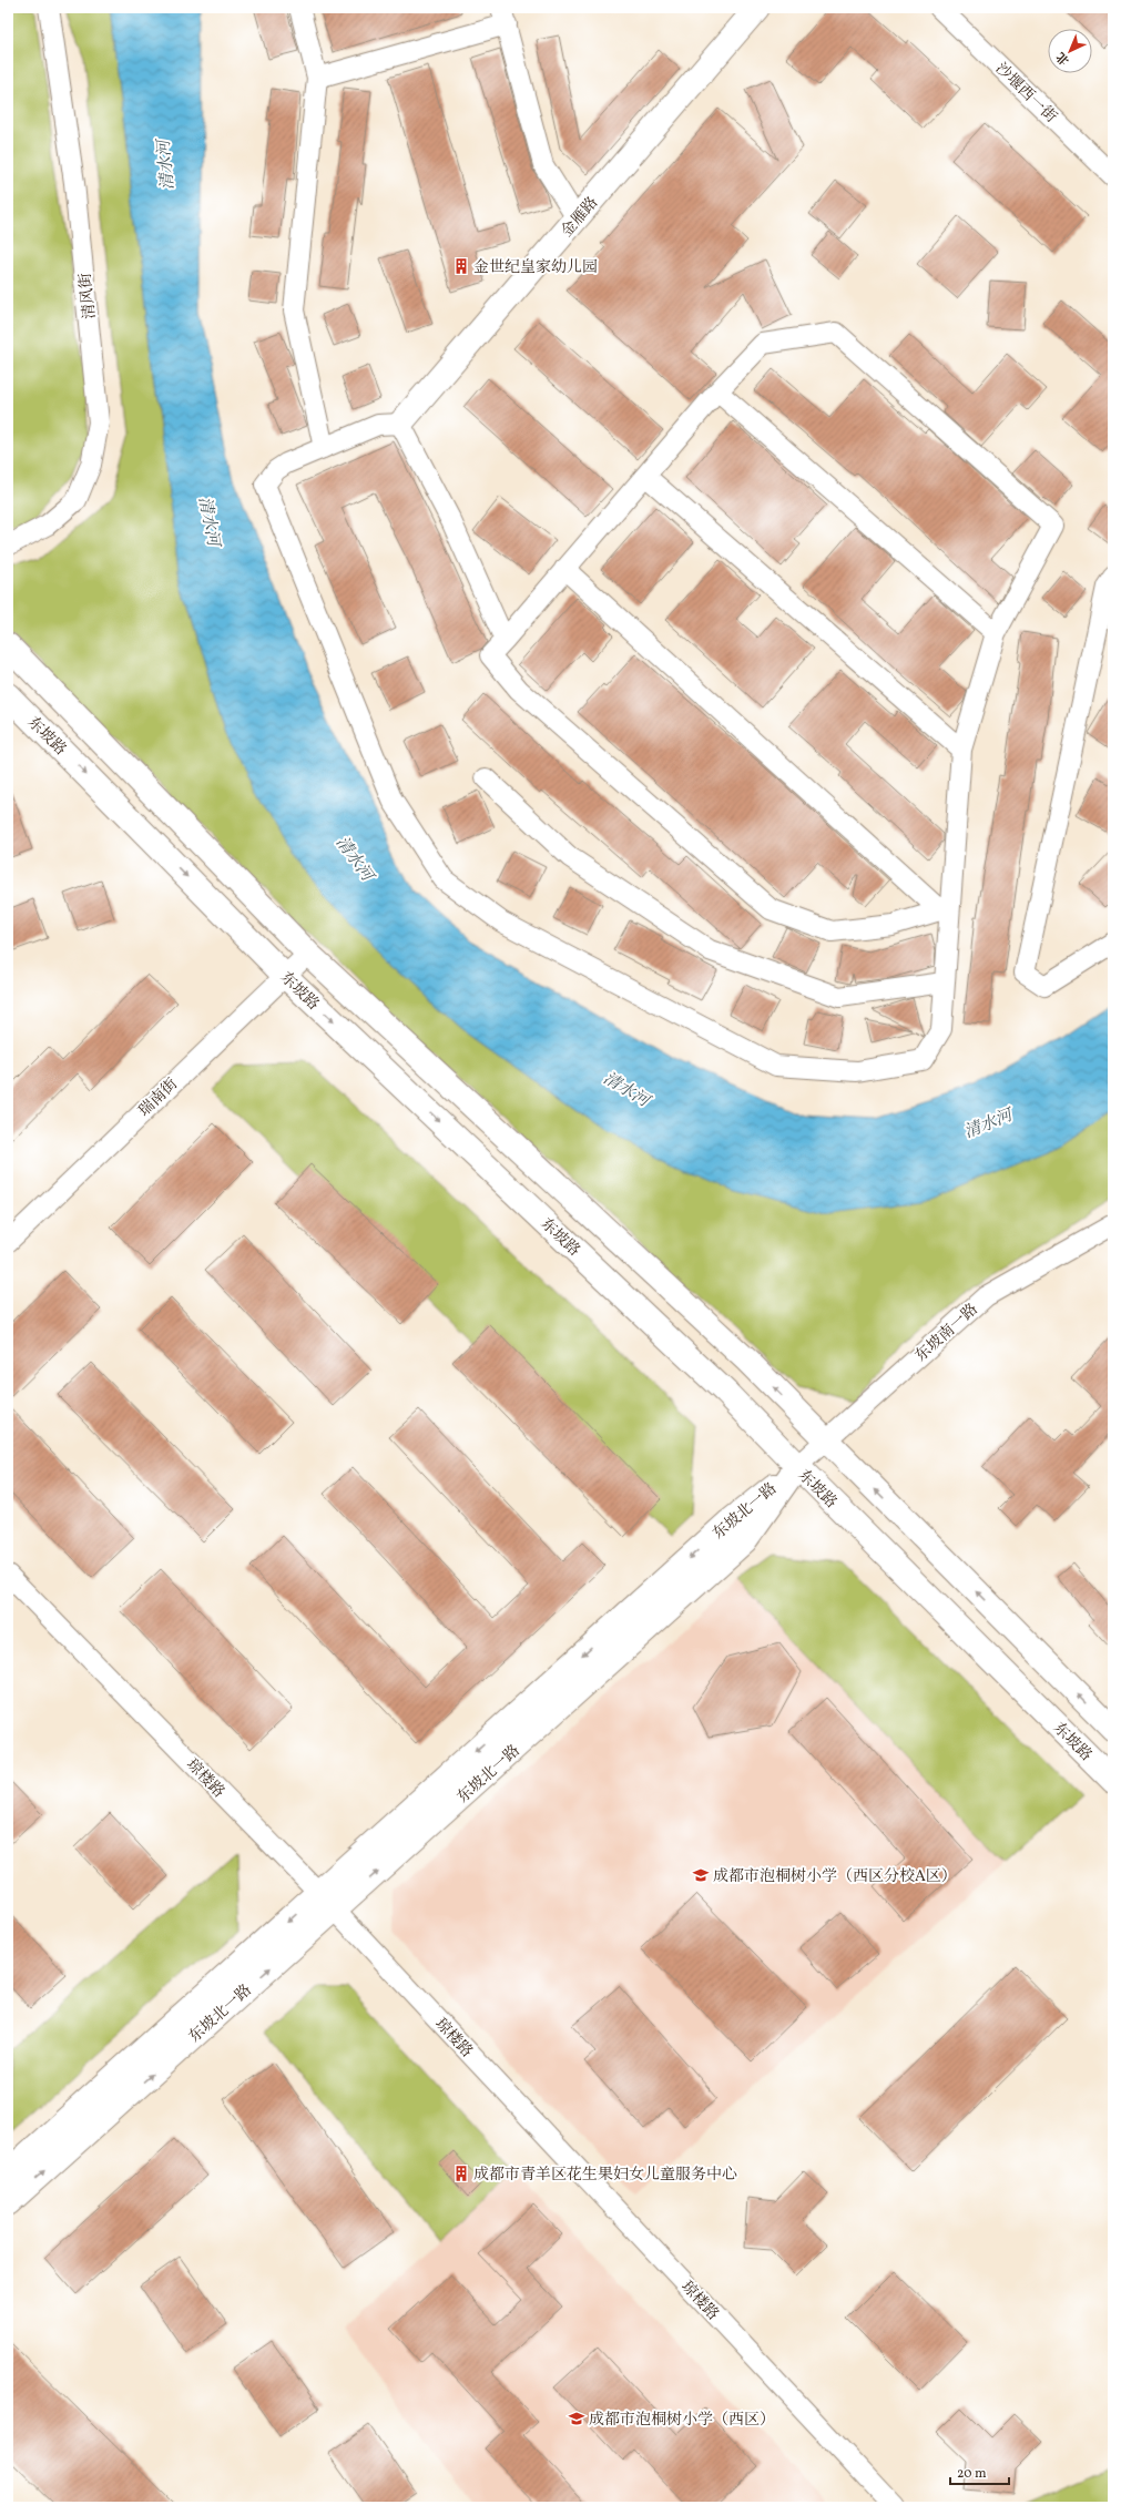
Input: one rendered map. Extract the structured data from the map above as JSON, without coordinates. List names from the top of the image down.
{
  "streets": {
    "main road": ["金雁路", "东坡路", "东坡北一路"],
    "street": [
      "沙堰西一街",
      "清风街",
      "瑞南街",
      "东坡南一路",
      "琼楼路"
    ]
  },
  "crossings": [
    ["东坡路", "瑞南街"],
    ["东坡路", "东坡南一路"],
    ["东坡路", "东坡北一路"],
    ["东坡南一路", "东坡北一路"],
    ["东坡北一路", "琼楼路"]
  ],
  "water": ["清水河"],
  "places": {
    "building": ["金世纪皇家幼儿园", "成都市青羊区花生果妇女儿童服务中心"],
    "school or university": ["成都市泡桐树小学（西区分校A区）", "成都市泡桐树小学（西区）"]
  },
  "scale_bar": "20 m",
  "north": "bottom left"
}
